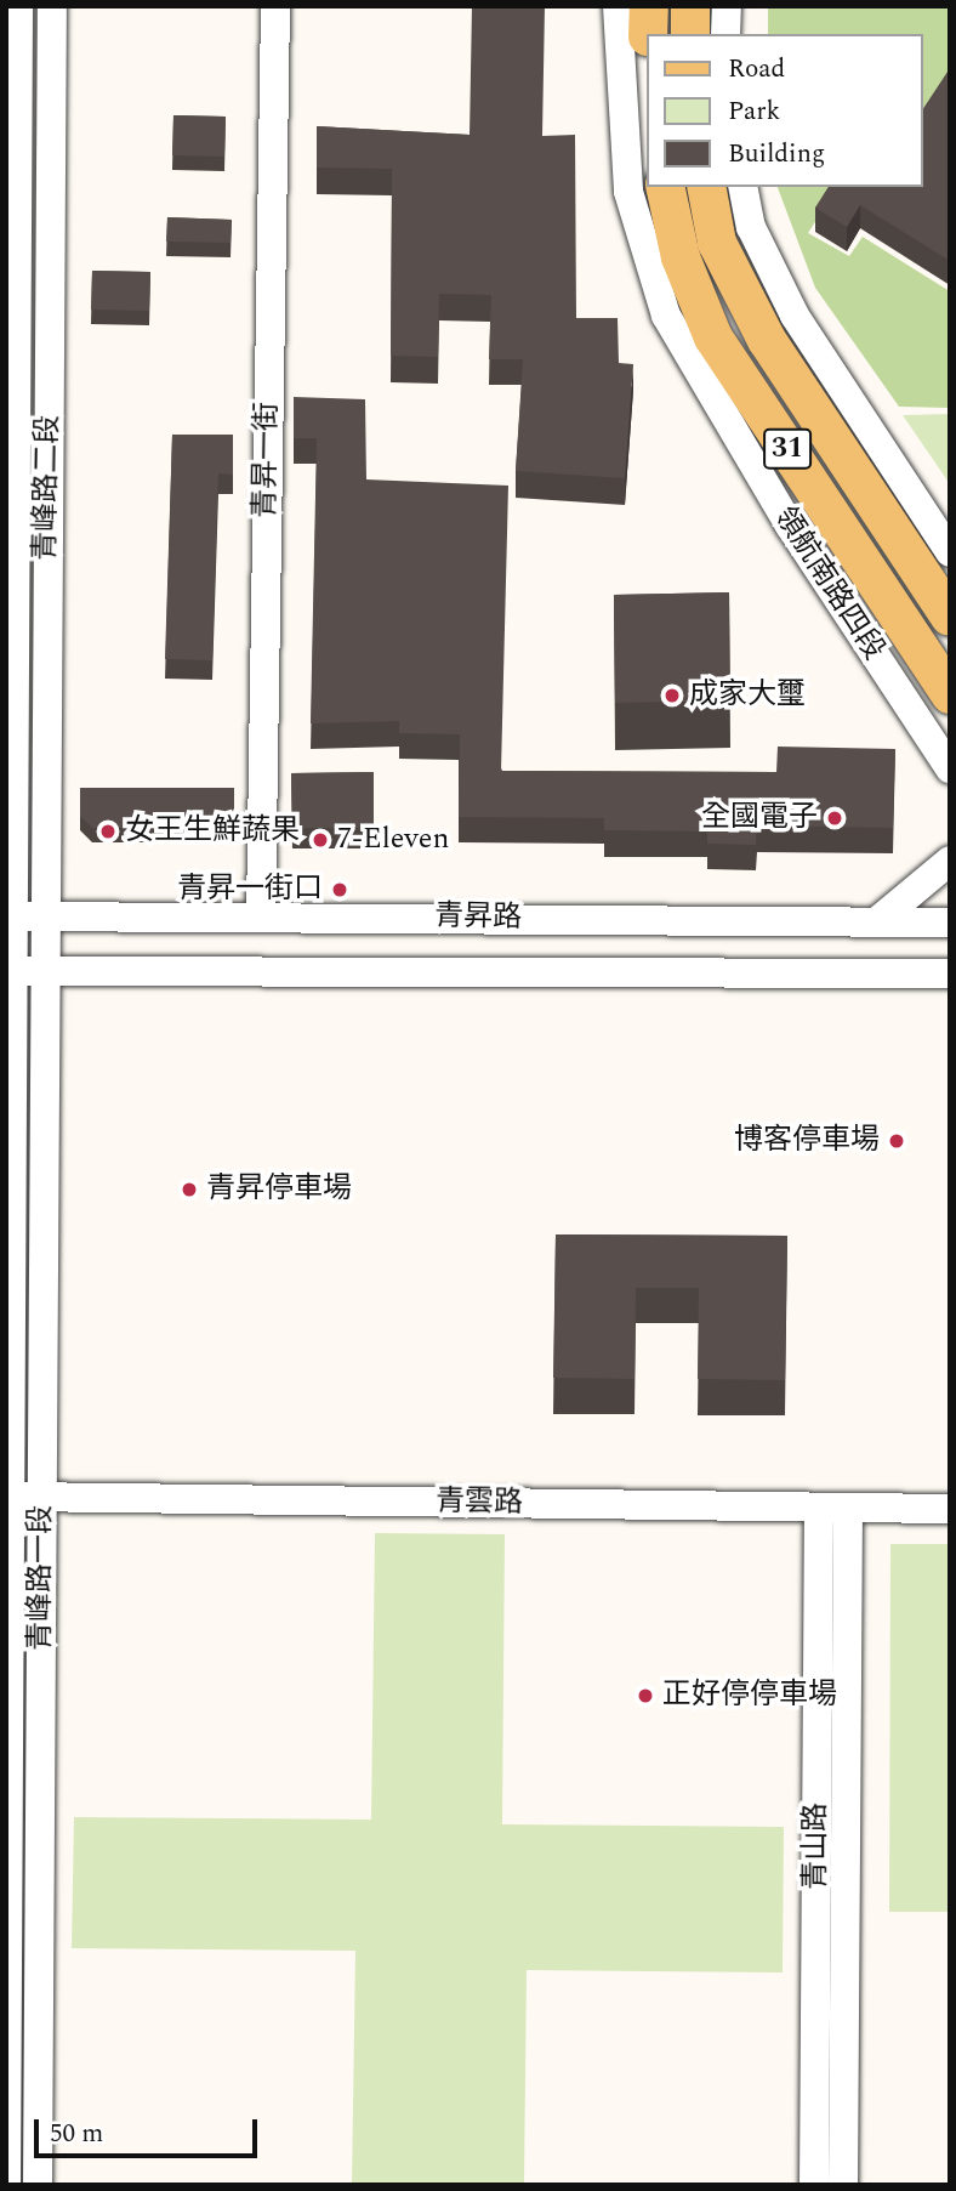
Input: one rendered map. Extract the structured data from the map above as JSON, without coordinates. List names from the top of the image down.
{
  "streets": {
    "main road": ["31", "領航南路四段"],
    "street": [
      "青昇一街",
      "青峰路二段",
      "青昇路",
      "青雲路",
      "青峰路一段",
      "青山路"
    ]
  },
  "crossings": [
    ["青昇一街", "青昇路"],
    ["青峰路二段", "青昇路"],
    ["青峰路二段", "青峰路一段"],
    ["青昇路", "青峰路一段"],
    ["青雲路", "青峰路一段"],
    ["青雲路", "青山路"]
  ],
  "places": [
    "成家大璽",
    "全國電子",
    "女王生鮮蔬果",
    "7-Eleven",
    "青昇一街口",
    "博客停車場",
    "青昇停車場",
    "正好停停車場"
  ],
  "legend": ["Road", "Park", "Building"],
  "scale_bar": "50 m"
}
